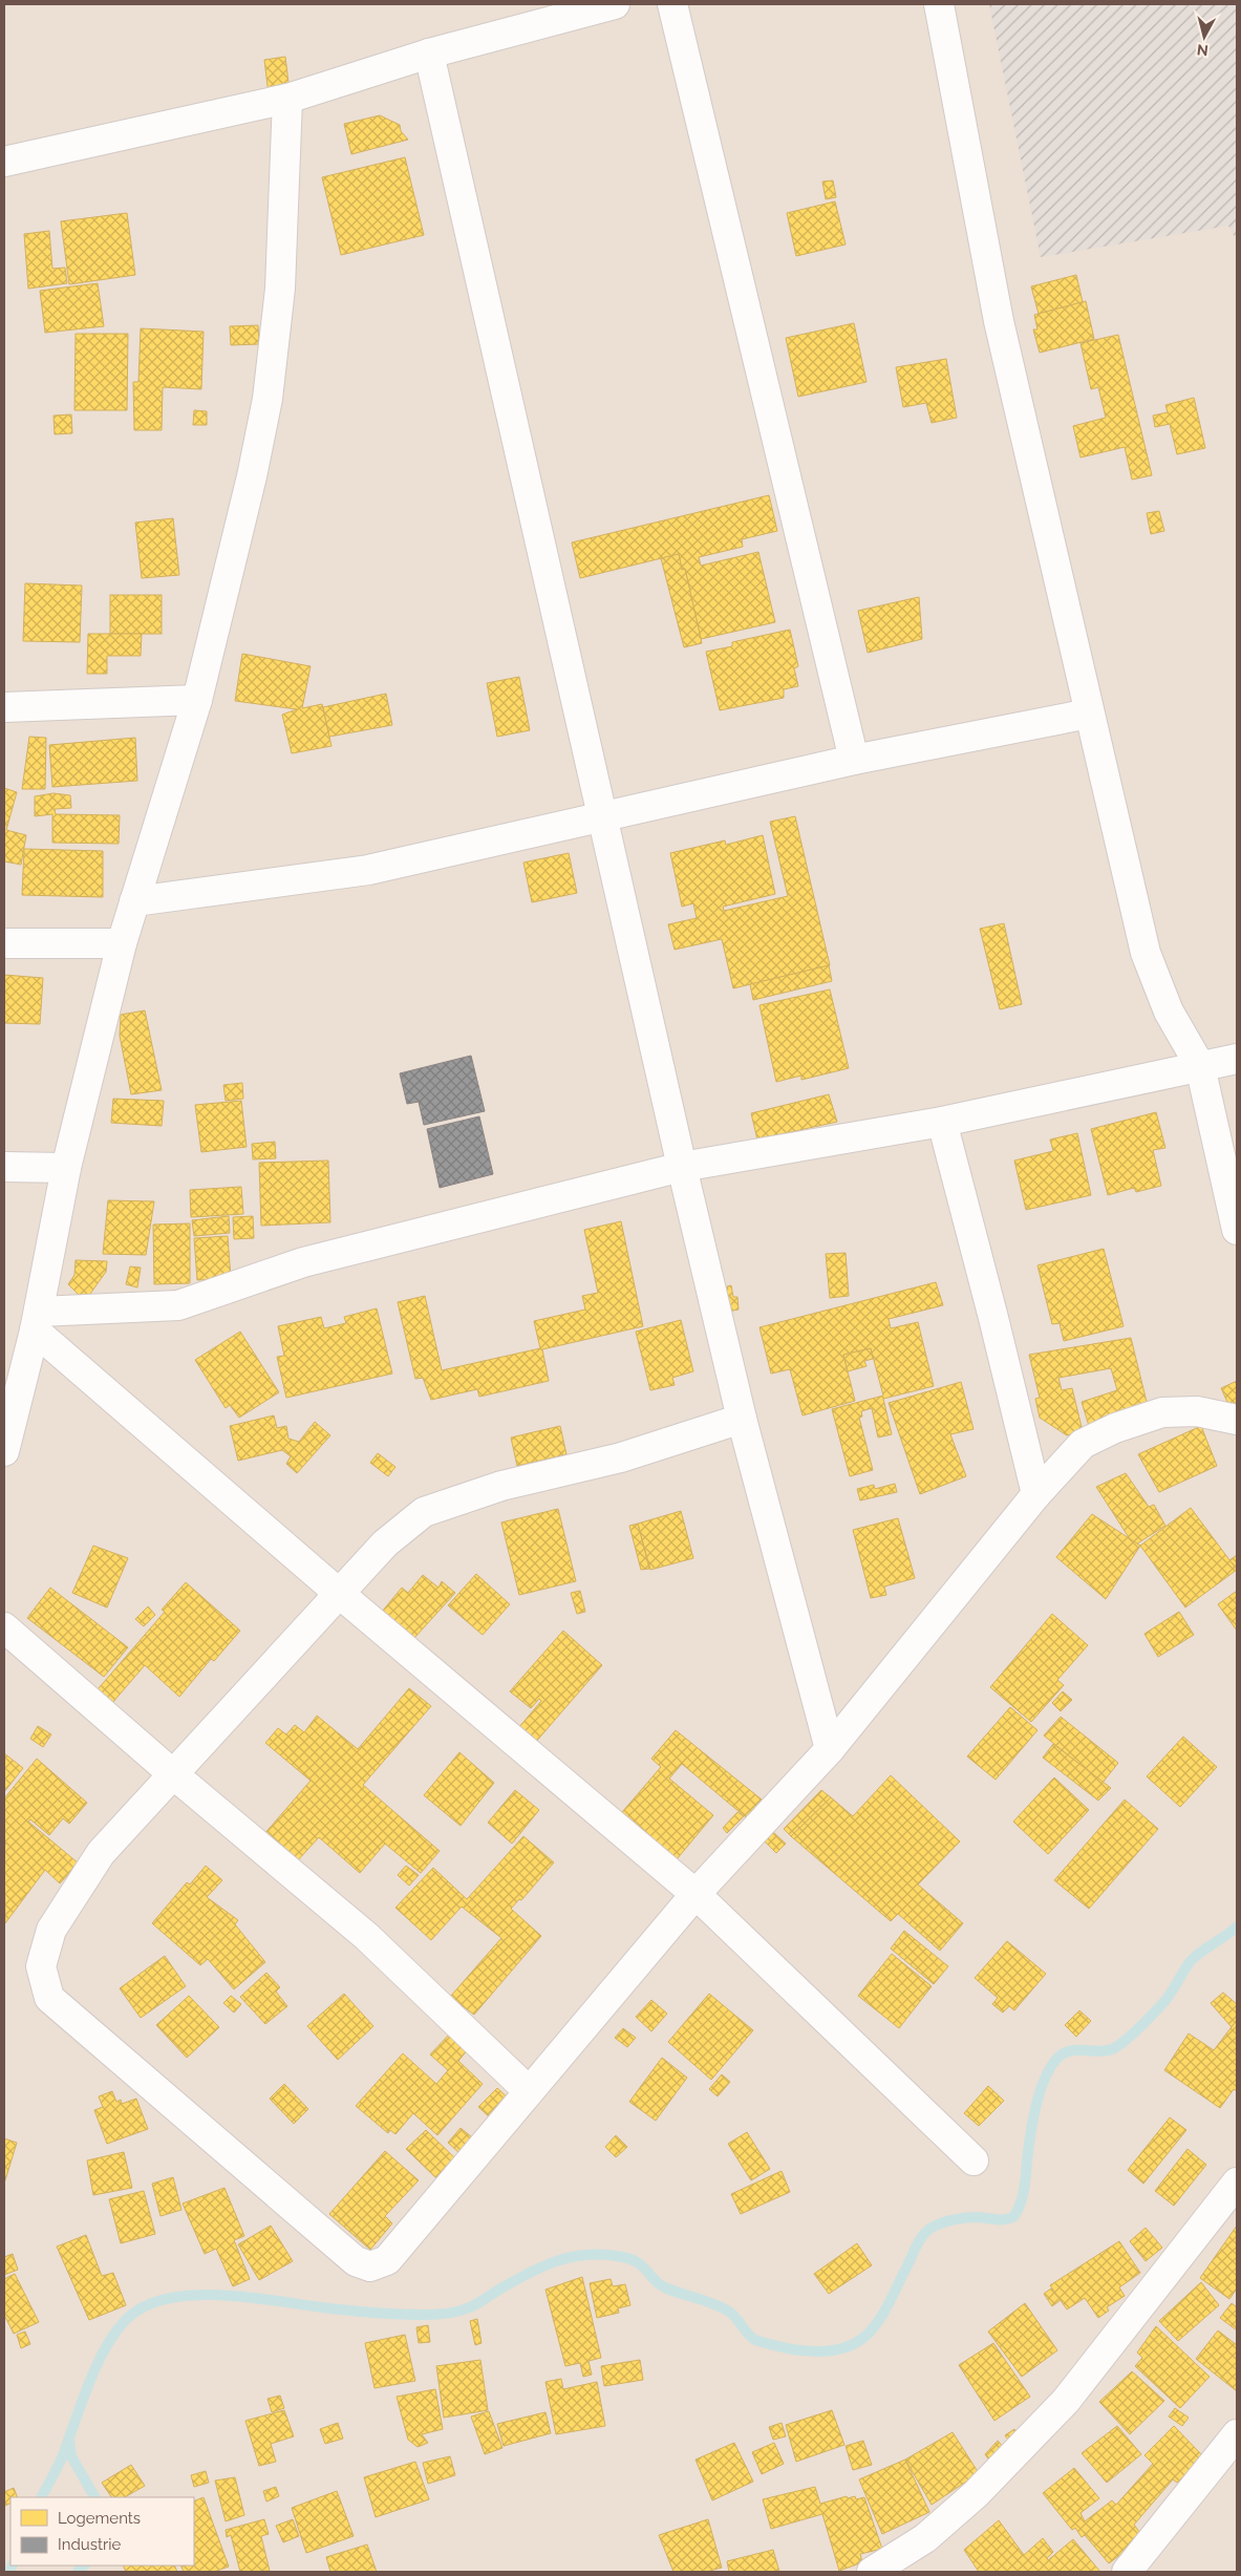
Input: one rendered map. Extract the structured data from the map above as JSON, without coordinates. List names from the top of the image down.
{
  "legend": ["Logements", "Industrie"],
  "north": "bottom"
}
